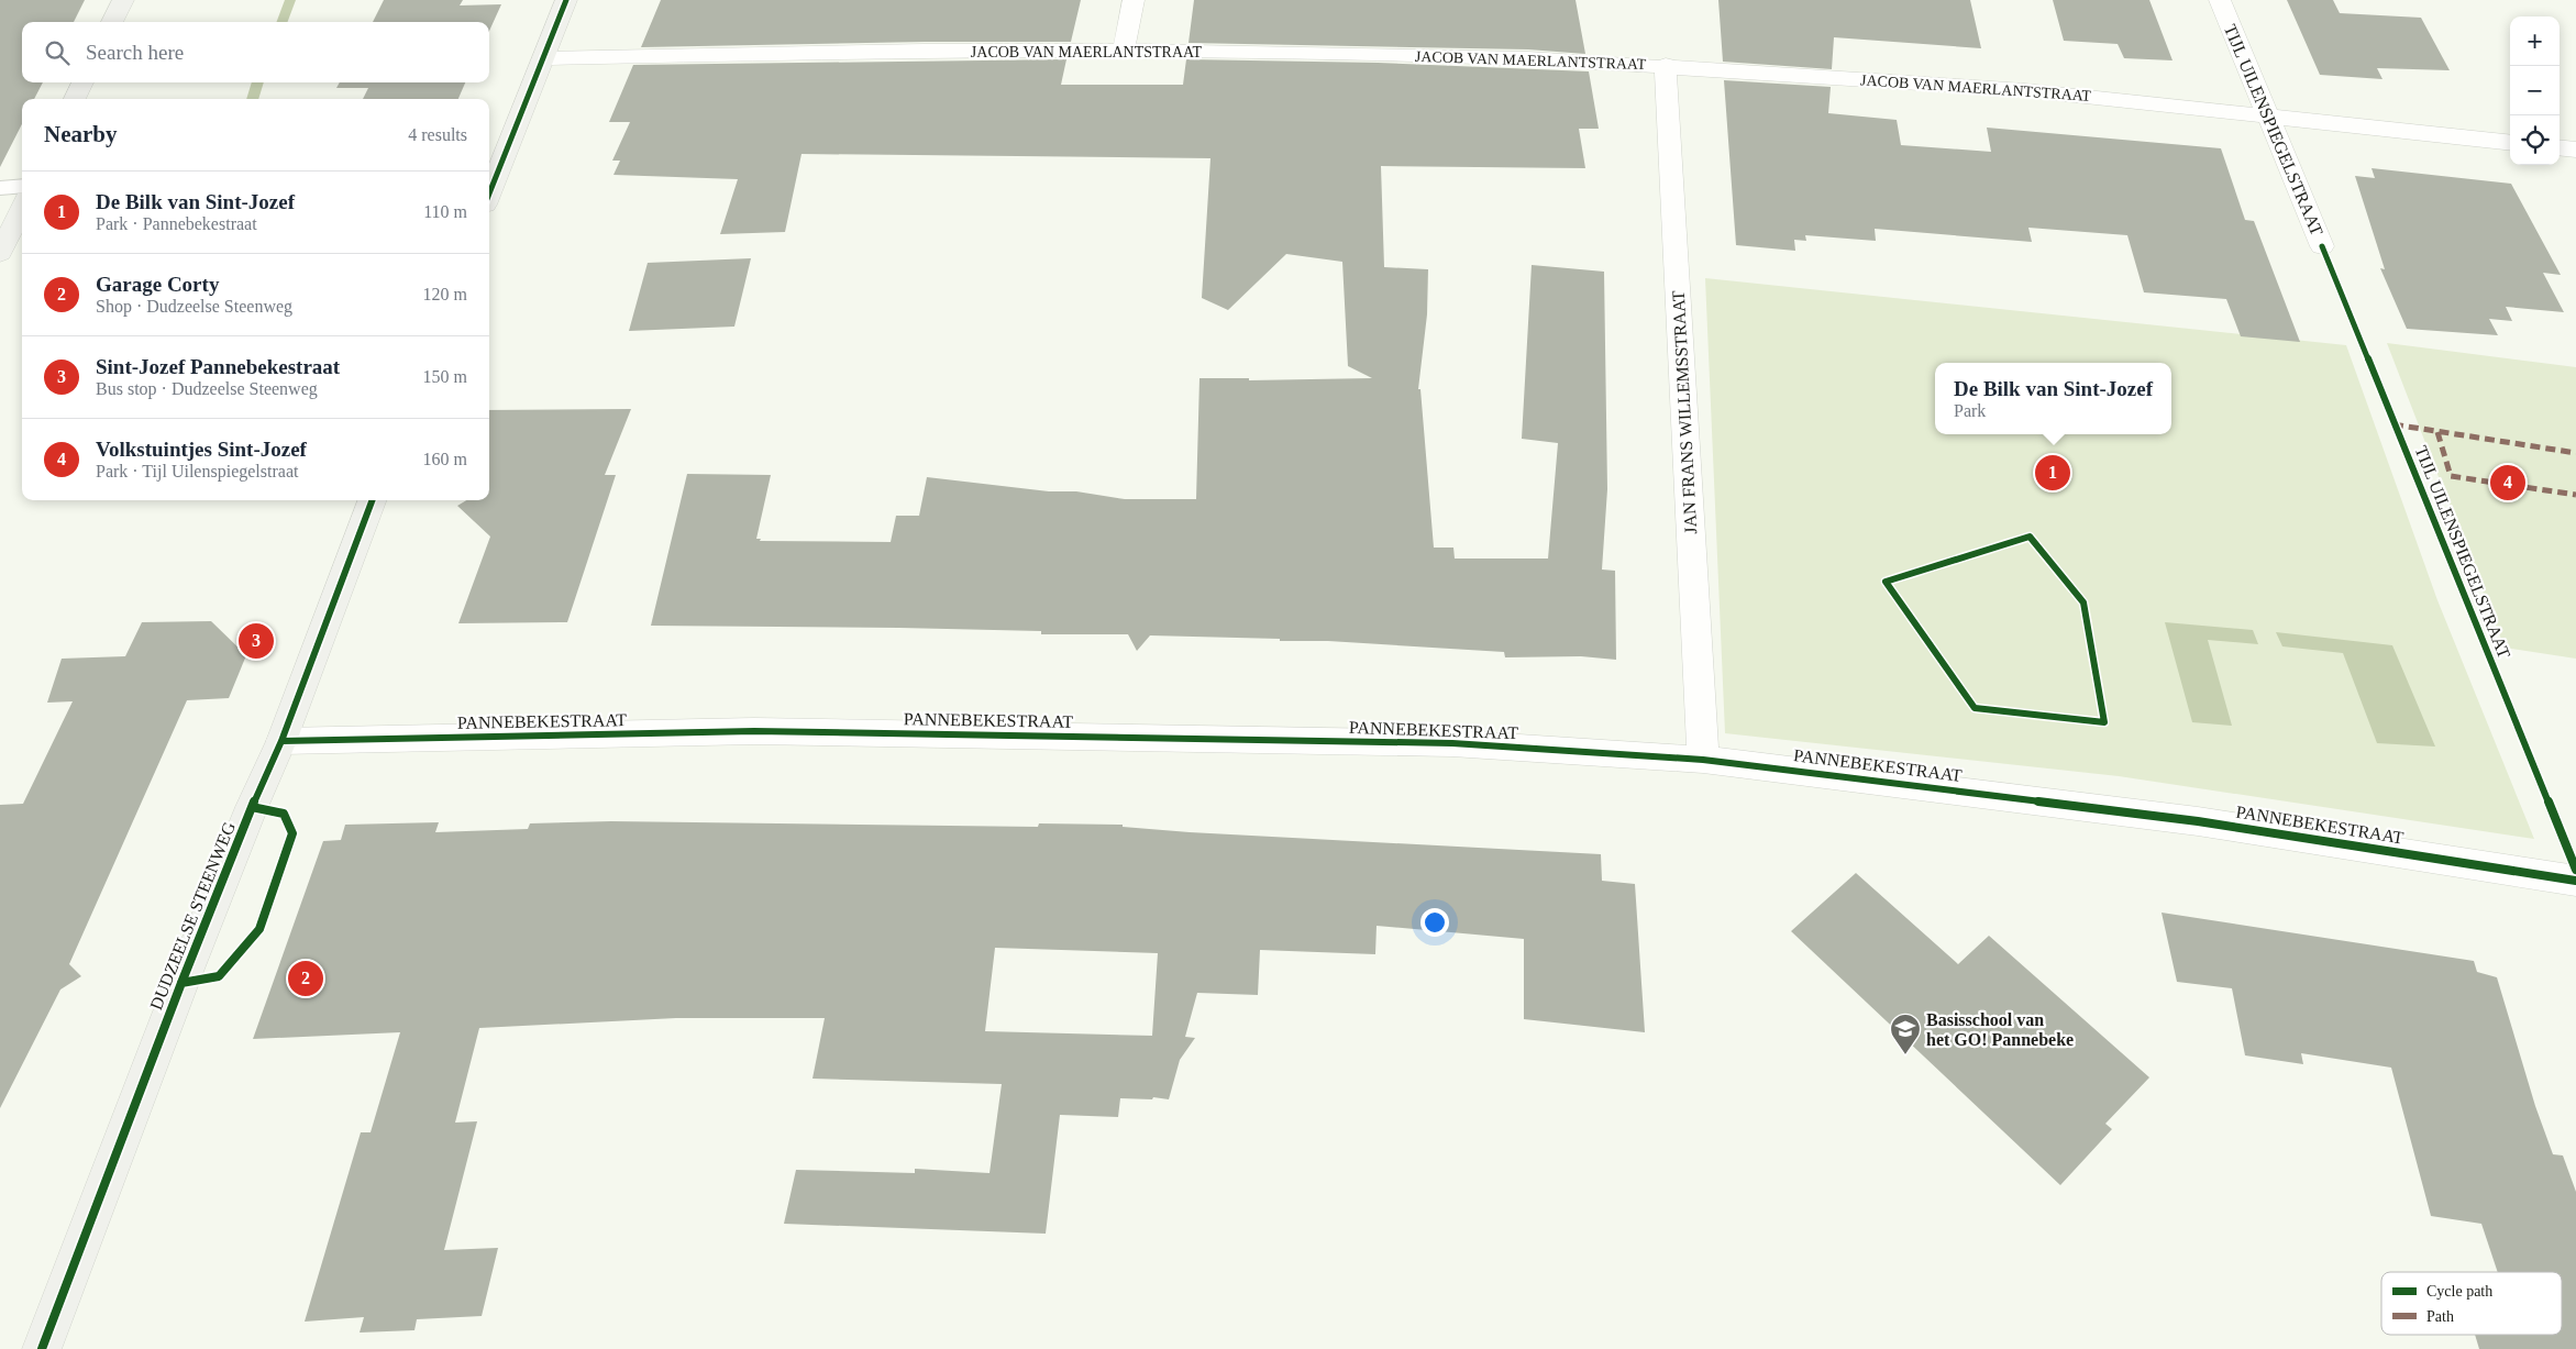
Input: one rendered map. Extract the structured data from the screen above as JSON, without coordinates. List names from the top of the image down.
{
  "streets": {
    "main road": ["DUDZEELSE STEENWEG"],
    "street": [
      "JACOB VAN MAERLANTSTRAAT",
      "TIJL UILENSPIEGELSTRAAT",
      "JAN FRANS WILLEMSSTRAAT",
      "PANNEBEKESTRAAT"
    ]
  },
  "crossings": [
    ["JACOB VAN MAERLANTSTRAAT", "TIJL UILENSPIEGELSTRAAT"],
    ["JACOB VAN MAERLANTSTRAAT", "JAN FRANS WILLEMSSTRAAT"],
    ["JAN FRANS WILLEMSSTRAAT", "PANNEBEKESTRAAT"],
    ["PANNEBEKESTRAAT", "DUDZEELSE STEENWEG"]
  ],
  "places": {
    "school or university": ["Basisschool van het GO! Pannebeke"]
  },
  "legend": ["Cycle path", "Path"],
  "page": {
    "map_buttons": ["+", "−"],
    "search": "Search here",
    "heading": ["Nearby", "4 results"],
    "list": [
      {
        "mark": "1",
        "name": "De Bilk van Sint-Jozef",
        "note": "Park · Pannebekestraat",
        "value": "110 m"
      },
      {
        "mark": "2",
        "name": "Garage Corty",
        "note": "Shop · Dudzeelse Steenweg",
        "value": "120 m"
      },
      {
        "mark": "3",
        "name": "Sint-Jozef Pannebekestraat",
        "note": "Bus stop · Dudzeelse Steenweg",
        "value": "150 m"
      },
      {
        "mark": "4",
        "name": "Volkstuintjes Sint-Jozef",
        "note": "Park · Tijl Uilenspiegelstraat",
        "value": "160 m"
      }
    ],
    "popup": ["De Bilk van Sint-Jozef", "Park"],
    "pins": [
      "1",
      "4",
      "3",
      "2"
    ]
  }
}
